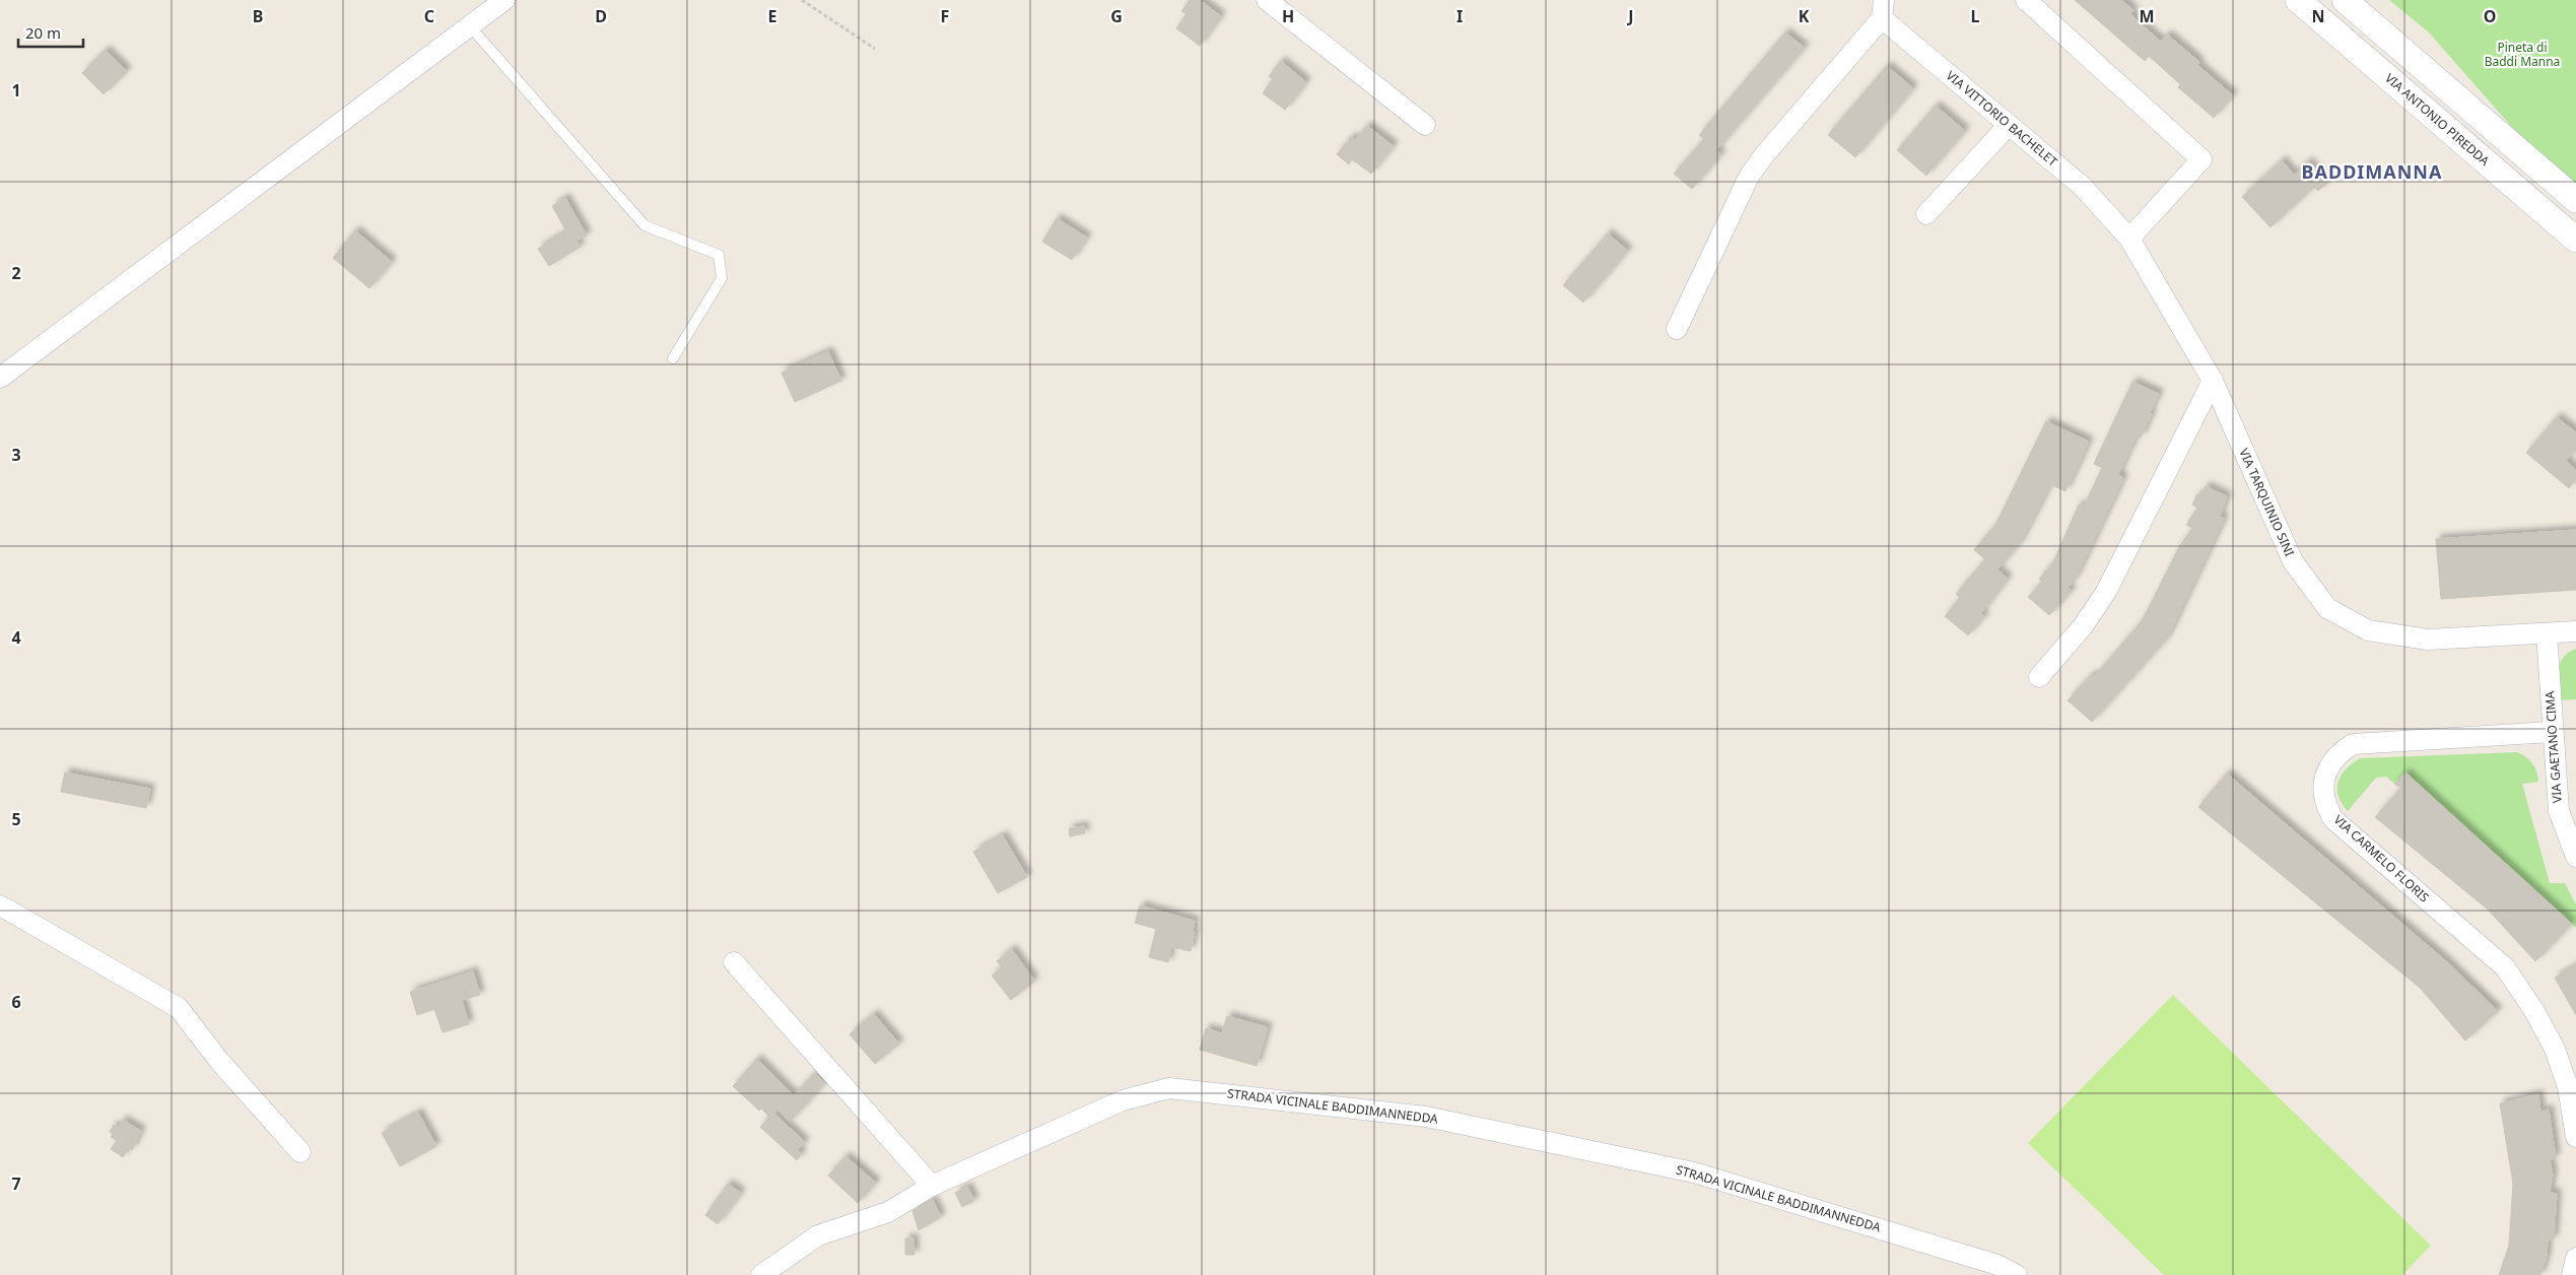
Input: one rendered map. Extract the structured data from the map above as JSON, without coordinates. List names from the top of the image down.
{
  "streets": {
    "street": [
      "VIA VITTORIO BACHELET",
      "VIA ANTONIO PIREDDA",
      "VIA TARQUINIO SINI",
      "VIA GAETANO CIMA",
      "VIA CARMELO FLORIS",
      "STRADA VICINALE BADDIMANNEDDA"
    ]
  },
  "crossings": [
    ["VIA VITTORIO BACHELET", "VIA TARQUINIO SINI"],
    ["VIA TARQUINIO SINI", "VIA GAETANO CIMA"],
    ["VIA GAETANO CIMA", "VIA CARMELO FLORIS"]
  ],
  "districts": ["BADDIMANNA"],
  "parks": ["Pineta di Baddi Manna"],
  "scale_bar": "20 m",
  "grid": {
    "columns": [
      "B",
      "C",
      "D",
      "E",
      "F",
      "G",
      "H",
      "I",
      "J",
      "K",
      "L",
      "M",
      "N",
      "O"
    ],
    "rows": [
      "1",
      "2",
      "3",
      "4",
      "5",
      "6",
      "7"
    ]
  }
}
